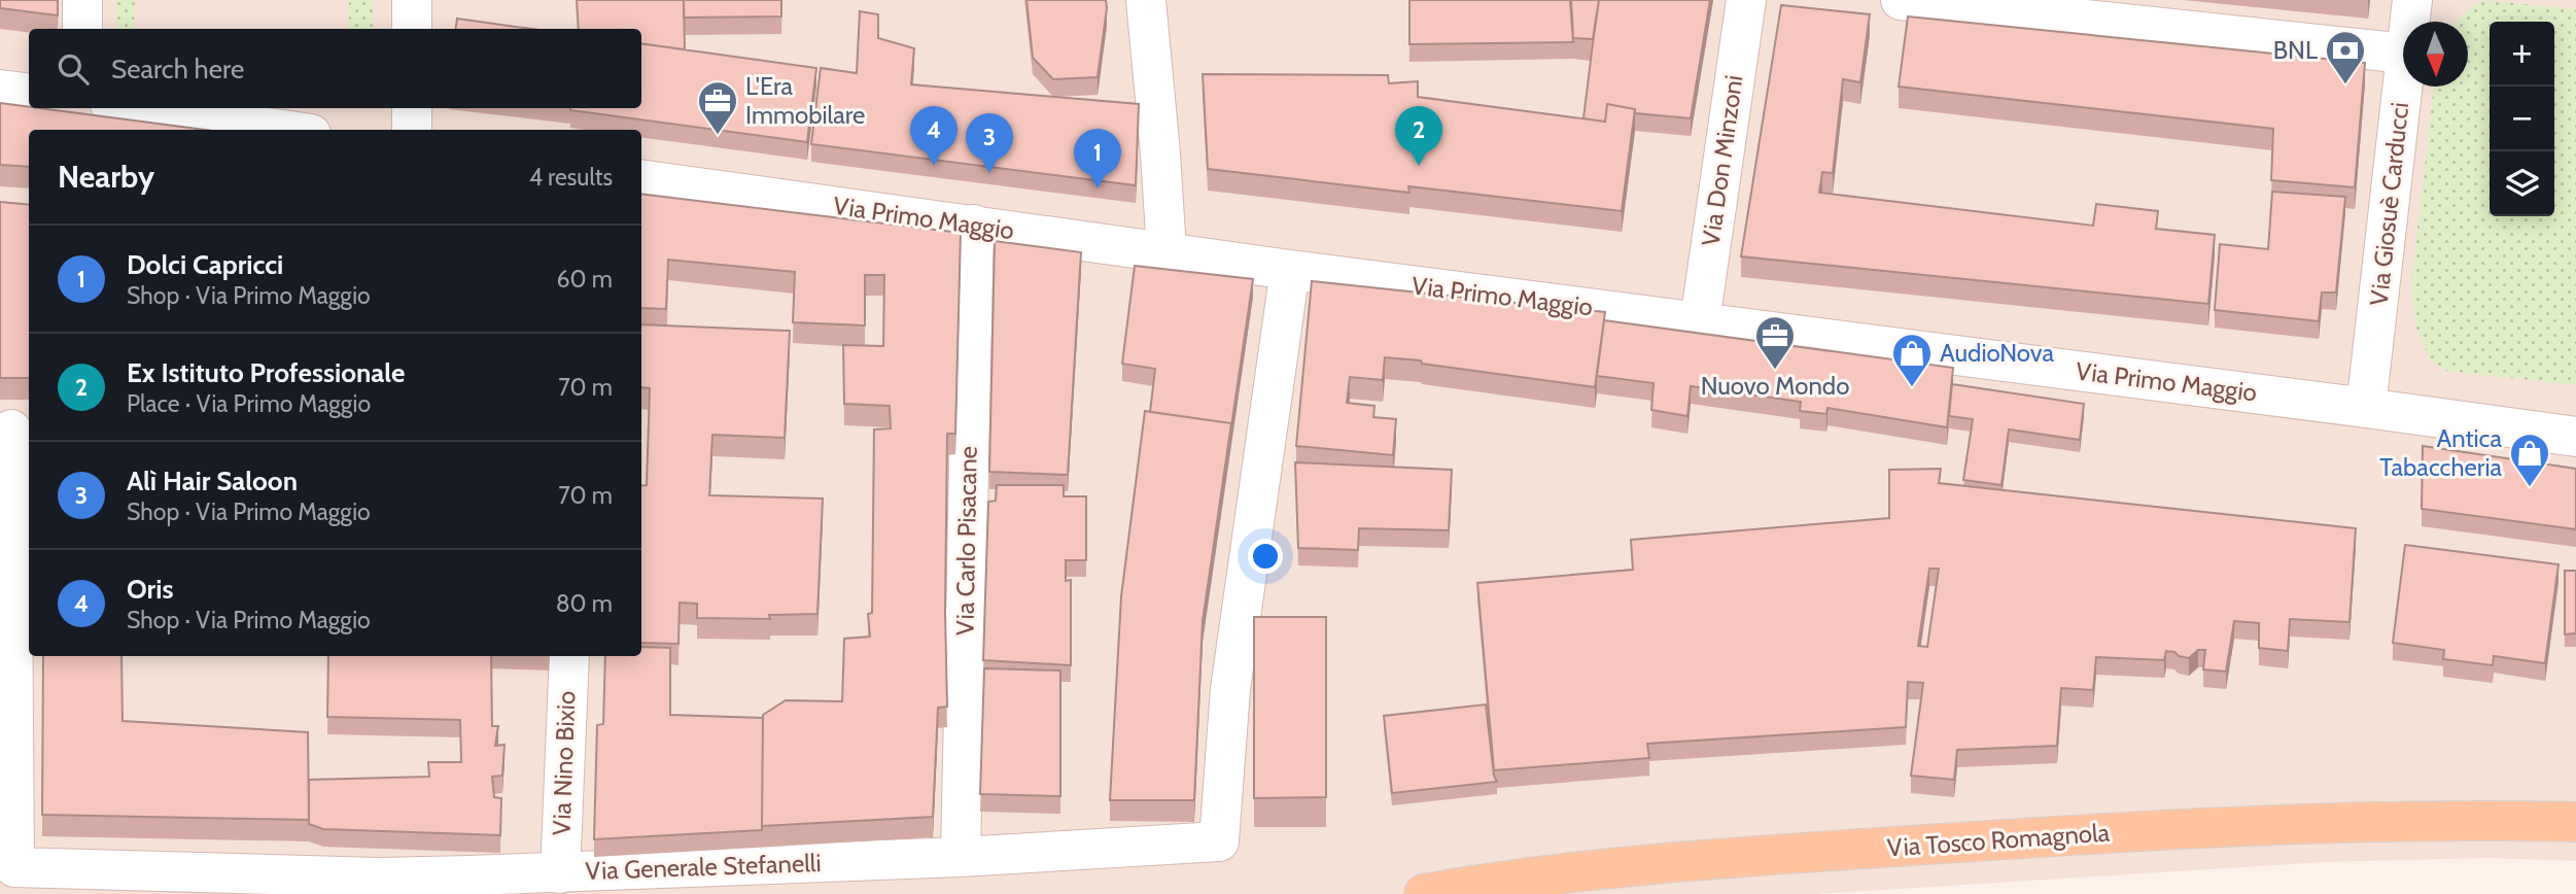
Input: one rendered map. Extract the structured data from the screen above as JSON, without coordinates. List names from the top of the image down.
{
  "streets": {
    "main road": ["Via Tosco Romagnola"],
    "street": [
      "Via Don Minzoni",
      "Via Giosuè Carducci",
      "Via Primo Maggio",
      "Via Carlo Pisacane",
      "Via Nino Bixio",
      "Via Generale Stefanelli"
    ]
  },
  "crossings": [
    ["Via Don Minzoni", "Via Primo Maggio"],
    ["Via Giosuè Carducci", "Via Primo Maggio"],
    ["Via Primo Maggio", "Via Carlo Pisacane"],
    ["Via Primo Maggio", "Via Generale Stefanelli"],
    ["Via Carlo Pisacane", "Via Generale Stefanelli"],
    ["Via Nino Bixio", "Via Generale Stefanelli"]
  ],
  "places": {
    "bank": ["BNL"],
    "office": ["L'Era Immobilare", "Nuovo Mondo"],
    "shop": ["AudioNova", "Antica Tabaccheria"]
  },
  "north": "bottom",
  "page": {
    "map_buttons": ["+", "−"],
    "search": "Search here",
    "pins": [
      "2",
      "4",
      "3",
      "1"
    ],
    "heading": ["Nearby", "4 results"],
    "list": [
      {
        "mark": "1",
        "name": "Dolci Capricci",
        "note": "Shop · Via Primo Maggio",
        "value": "60 m"
      },
      {
        "mark": "2",
        "name": "Ex Istituto Professionale",
        "note": "Place · Via Primo Maggio",
        "value": "70 m"
      },
      {
        "mark": "3",
        "name": "Alì Hair Saloon",
        "note": "Shop · Via Primo Maggio",
        "value": "70 m"
      },
      {
        "mark": "4",
        "name": "Oris",
        "note": "Shop · Via Primo Maggio",
        "value": "80 m"
      }
    ]
  }
}
